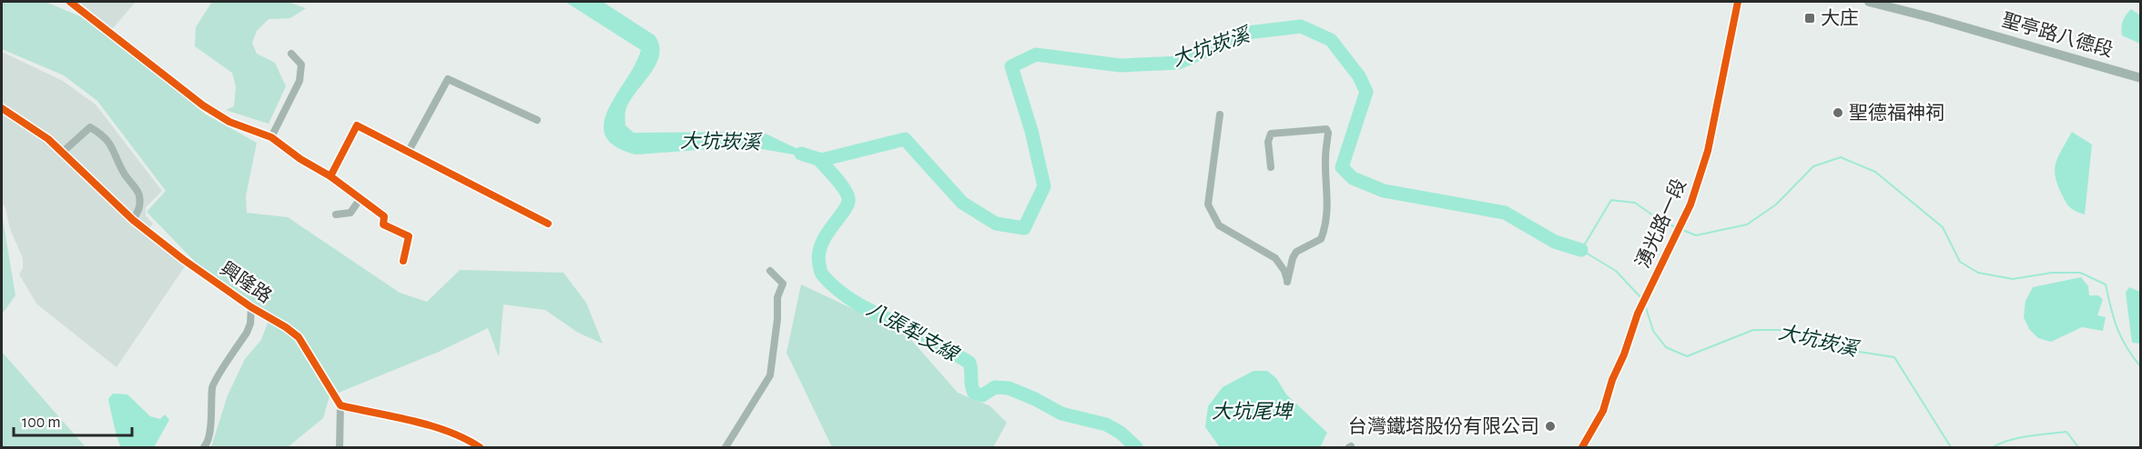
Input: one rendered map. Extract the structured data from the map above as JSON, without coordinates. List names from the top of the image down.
{
  "streets": {
    "street": ["聖亭路八德段", "湧光路一段", "興隆路"]
  },
  "water": ["大坑崁溪", "八張犁支線", "大坑尾埤"],
  "places": {
    "transit": ["大庄"],
    "other": ["聖德福神祠", "台灣鐵塔股份有限公司"]
  },
  "scale_bar": "100 m"
}
